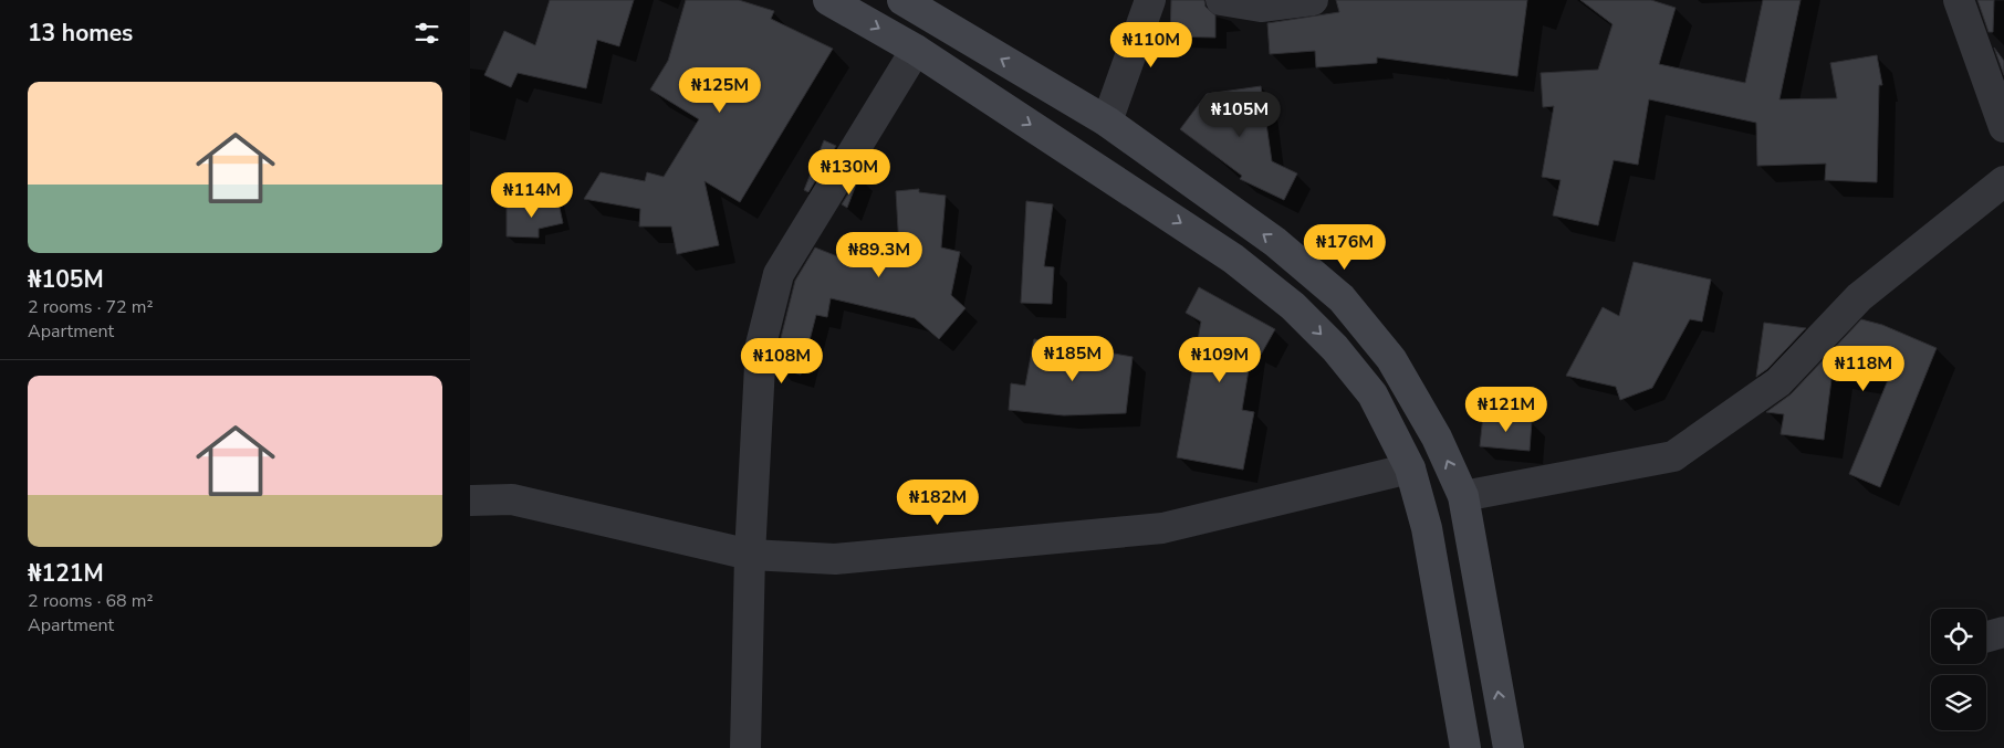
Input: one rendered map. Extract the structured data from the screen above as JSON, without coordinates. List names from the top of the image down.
{
  "page": {
    "heading": "13 homes",
    "price": [
      "₦110M",
      "₦125M",
      "₦105M",
      "₦130M",
      "₦114M",
      "₦176M",
      "₦89.3M",
      "₦185M",
      "₦109M",
      "₦108M",
      "₦118M",
      "₦121M",
      "₦182M"
    ],
    "list": [
      {
        "name": "₦105M",
        "note": "2 rooms · 72 m² · Apartment"
      },
      {
        "name": "₦121M",
        "note": "2 rooms · 68 m² · Apartment"
      }
    ]
  }
}
